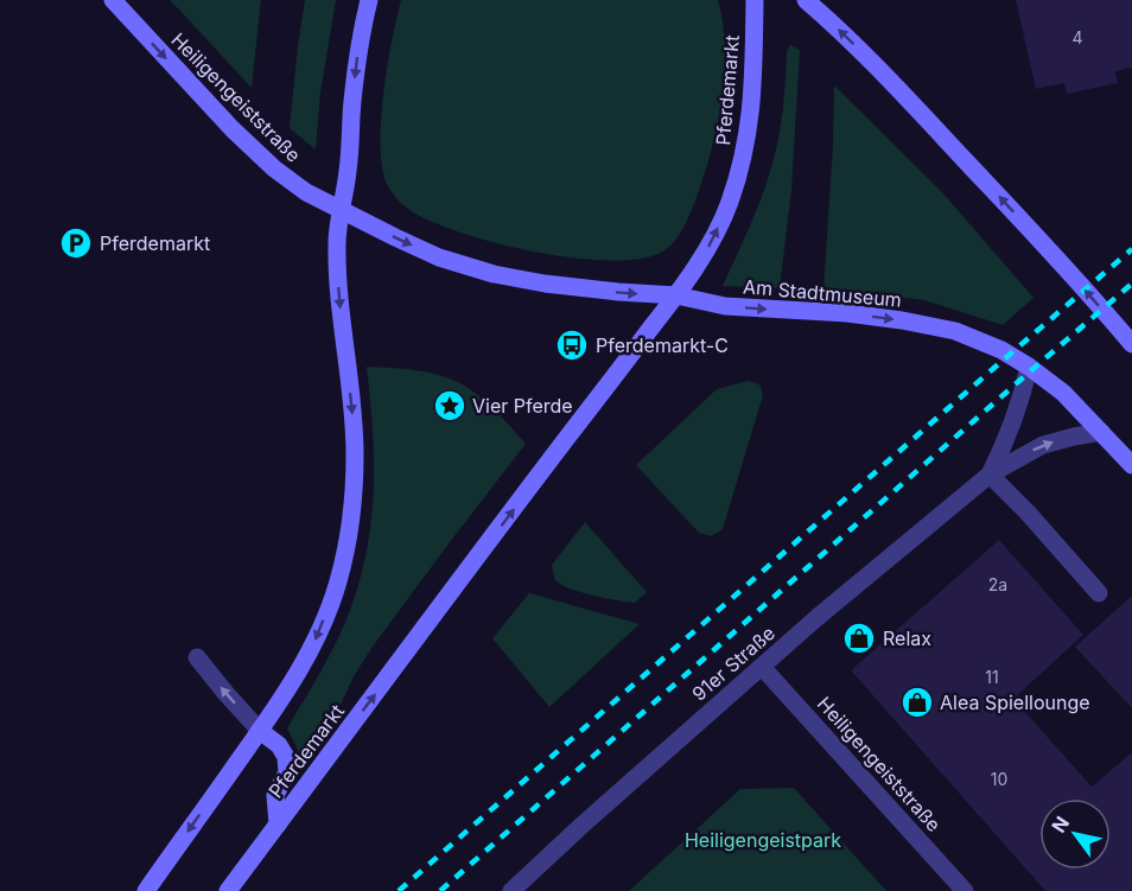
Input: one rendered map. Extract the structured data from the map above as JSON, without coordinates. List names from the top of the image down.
{
  "streets": {
    "street": [
      "Pferdemarkt",
      "Heiligengeiststraße",
      "Am Stadtmuseum",
      "91er Straße"
    ]
  },
  "crossings": [
    ["Pferdemarkt", "Am Stadtmuseum"],
    ["Heiligengeiststraße", "91er Straße"],
    ["Am Stadtmuseum", "91er Straße"]
  ],
  "one_way": ["Heiligengeiststraße", "Am Stadtmuseum"],
  "parks": ["Heiligengeistpark"],
  "places": {
    "parking": ["Pferdemarkt"],
    "bus stop": ["Pferdemarkt-C"],
    "place": ["Vier Pferde"],
    "shop": ["Relax", "Alea Spiellounge"]
  },
  "house_numbers": [
    "4",
    "2a",
    "11",
    "10"
  ],
  "north": "top left"
}
